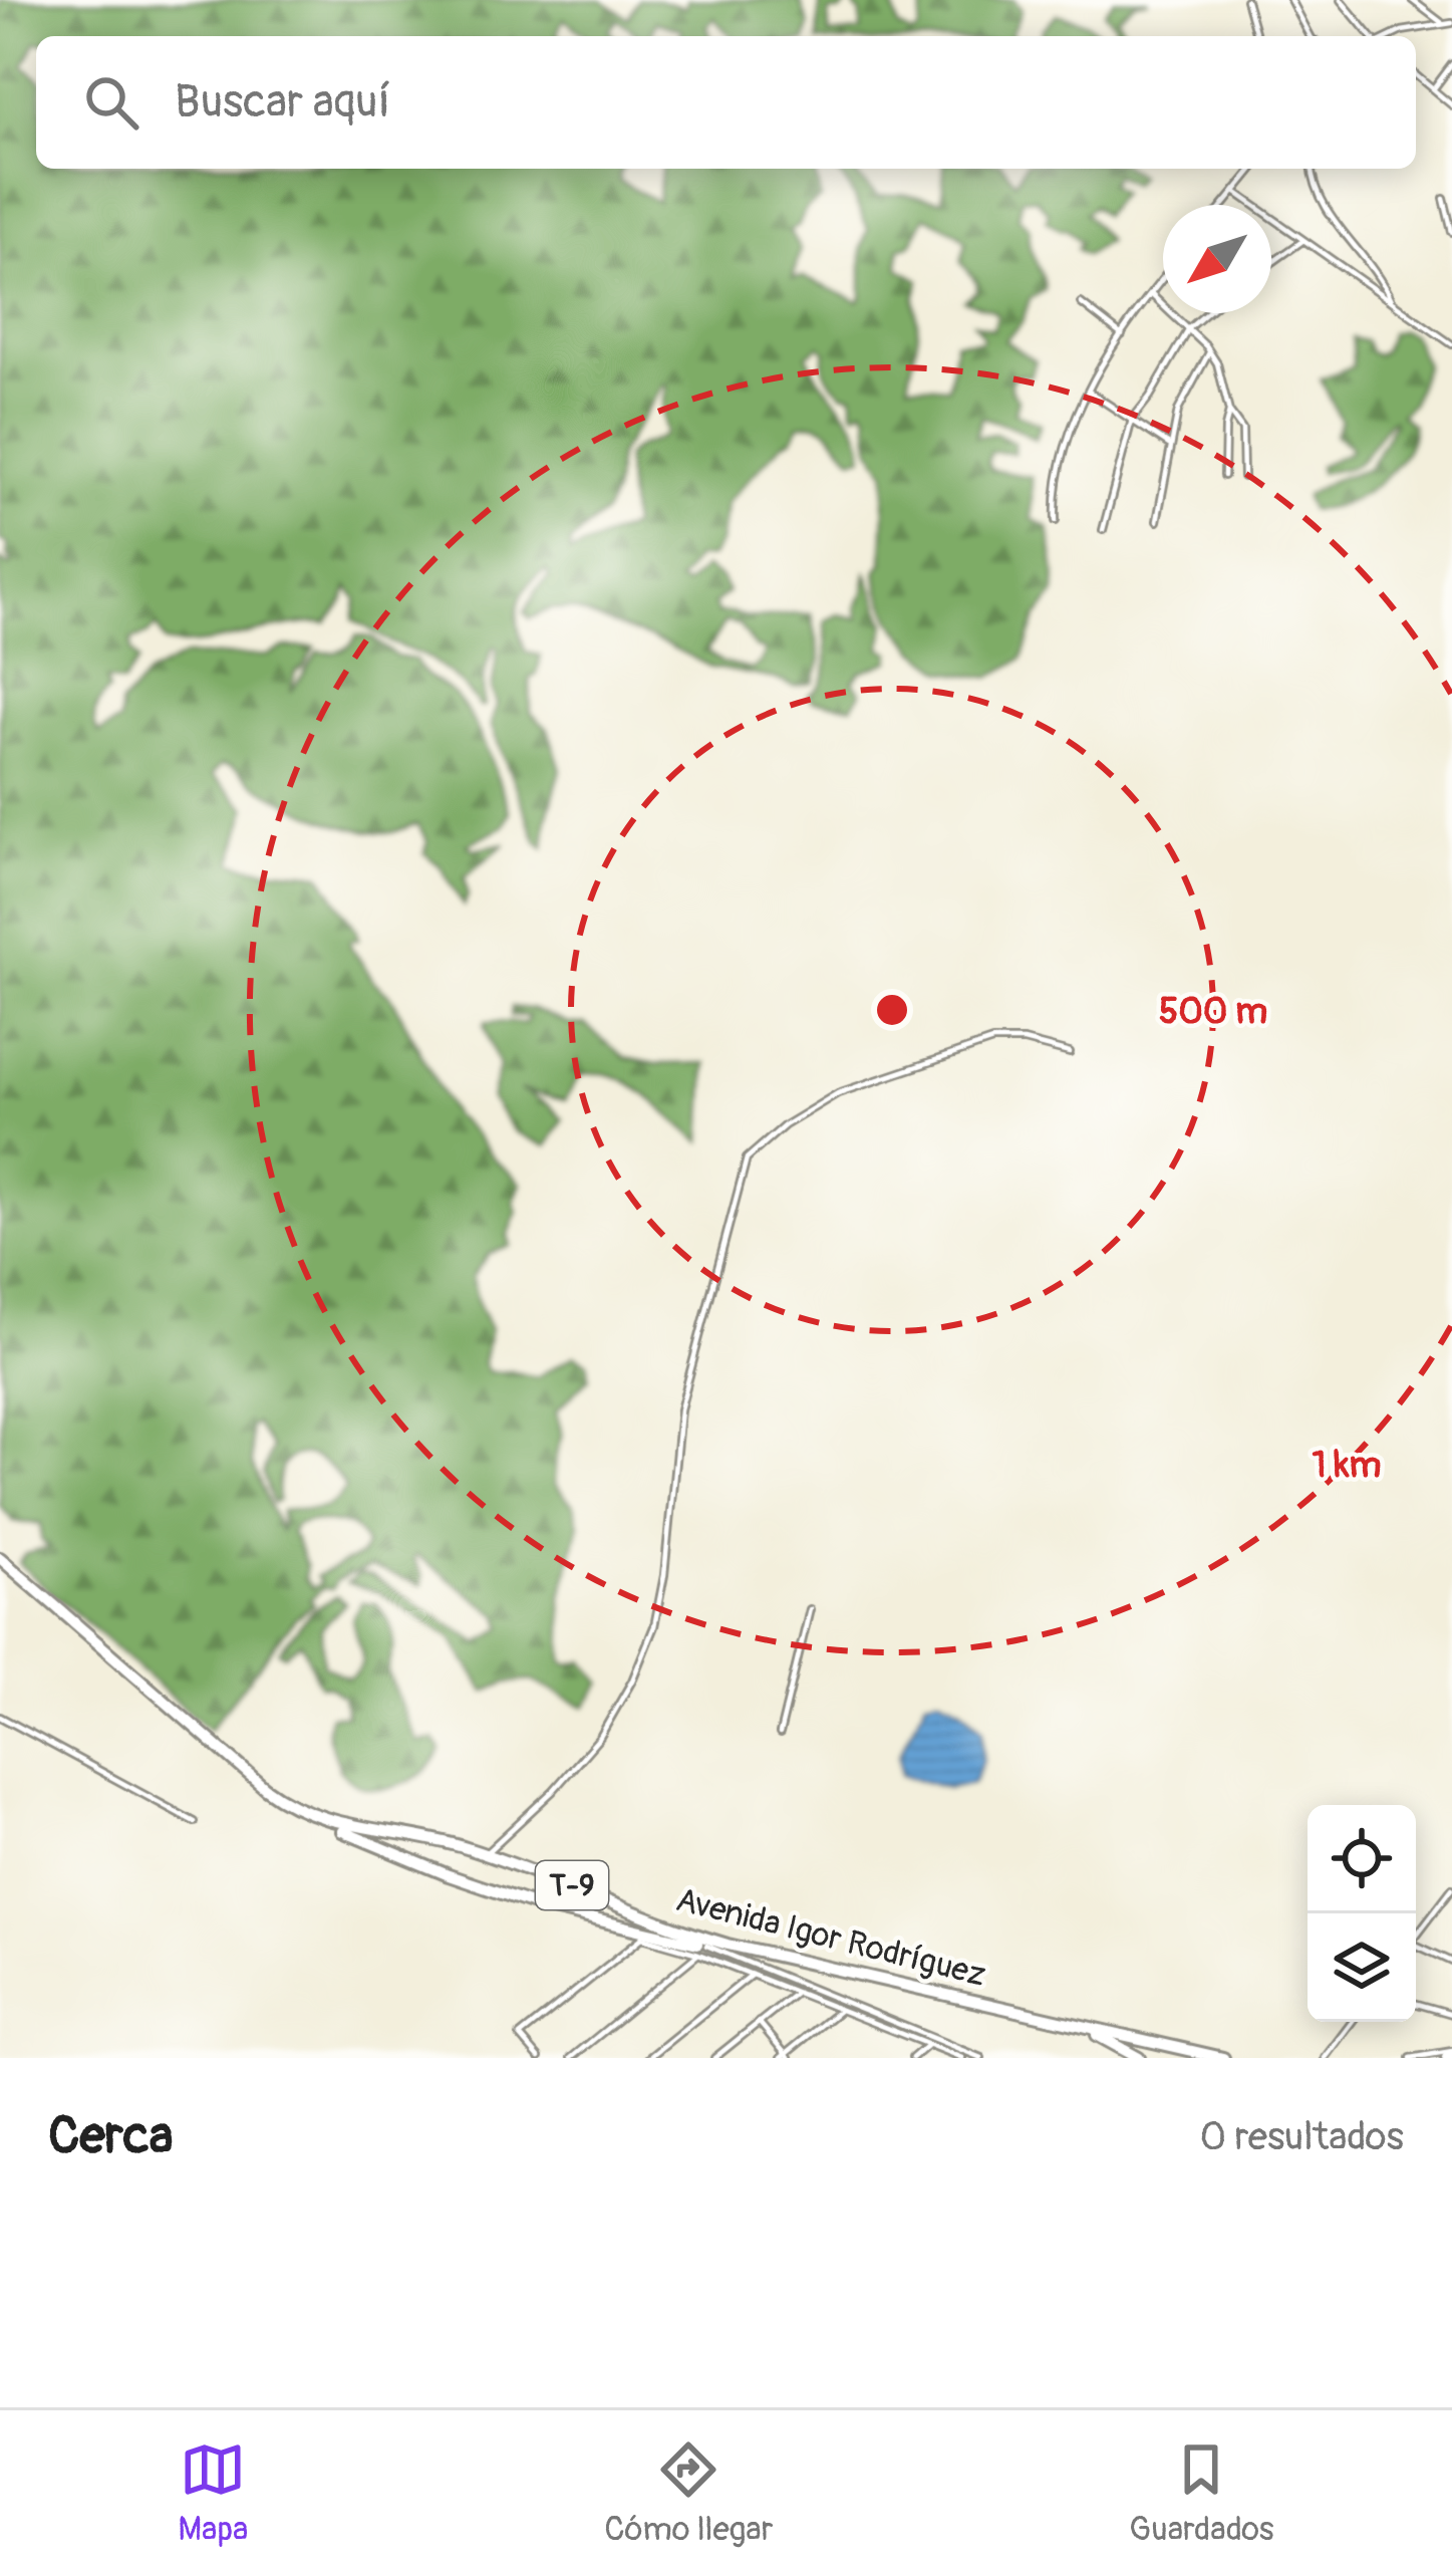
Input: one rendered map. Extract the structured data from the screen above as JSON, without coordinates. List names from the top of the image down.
{
  "streets": {
    "highway": ["T-9", "Avenida Igor Rodríguez"]
  },
  "crossings": [
    ["T-9", "Avenida Igor Rodríguez"]
  ],
  "north": "bottom left",
  "page": {
    "search": "Buscar aquí",
    "heading": ["Cerca", "0 resultados"],
    "nav": ["Mapa", "Cómo llegar", "Guardados"]
  },
  "rings": ["500 m", "1 km"]
}
